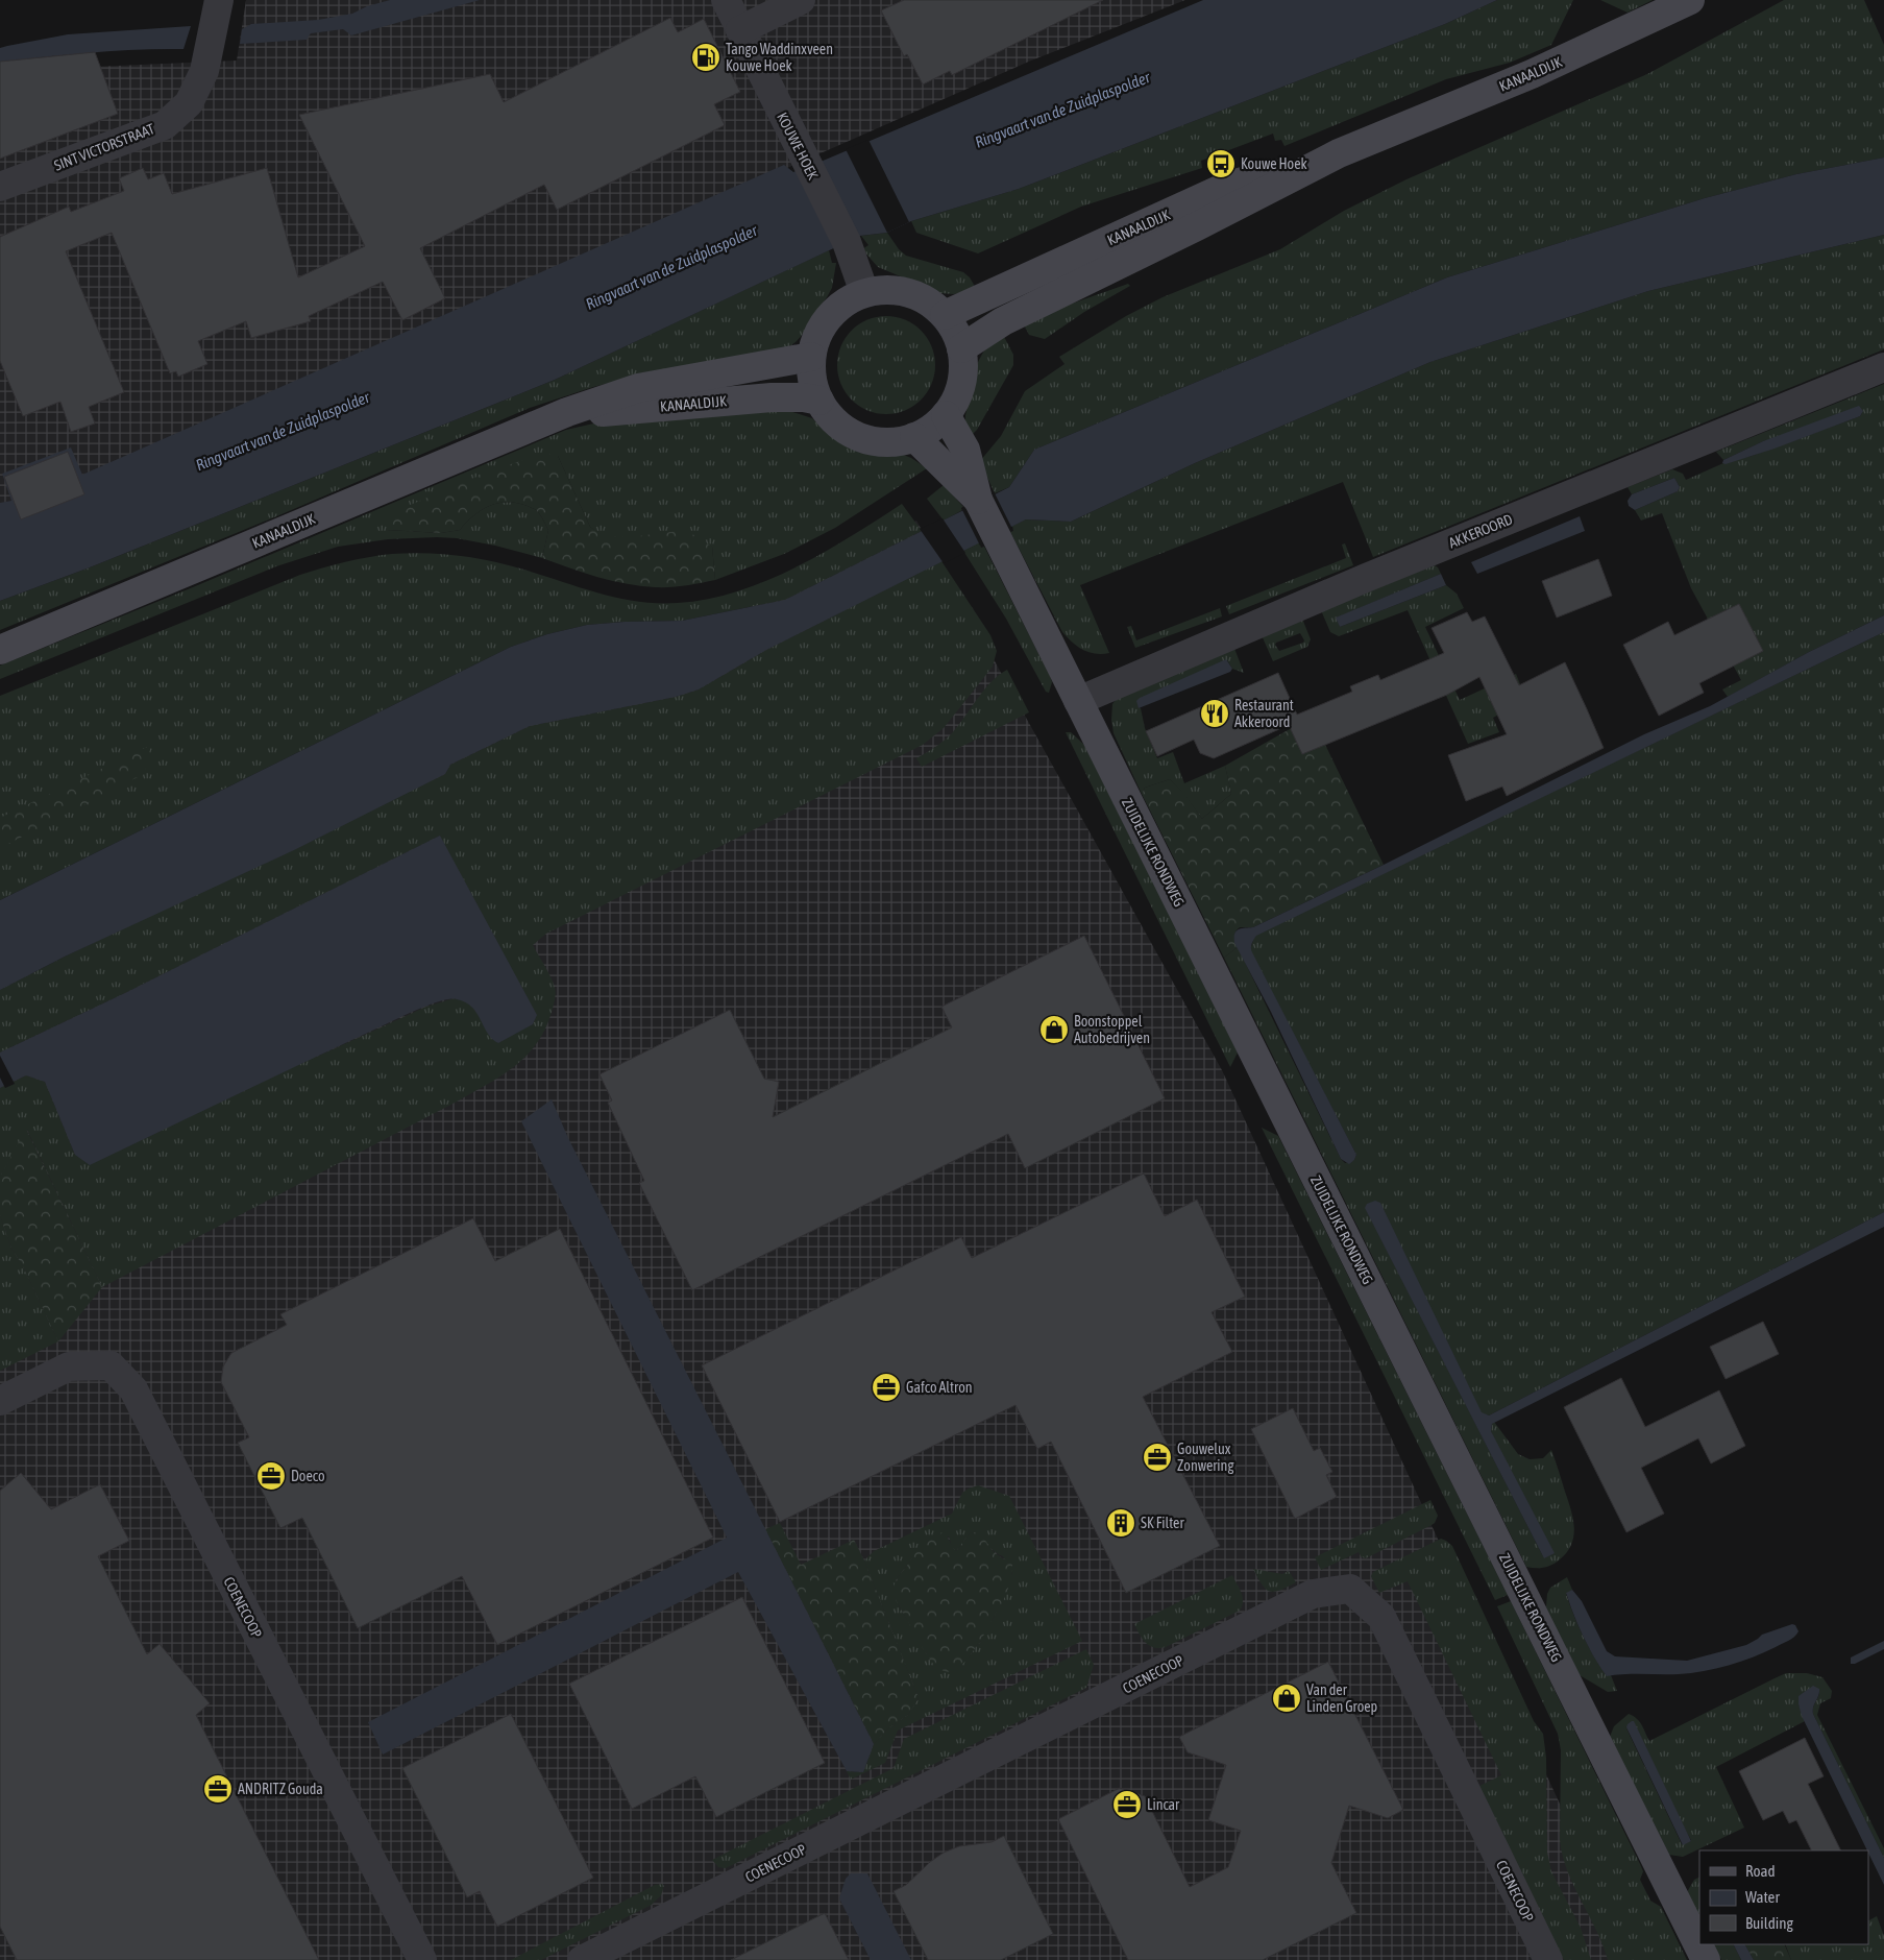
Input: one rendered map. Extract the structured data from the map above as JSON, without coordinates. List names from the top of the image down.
{
  "streets": {
    "main road": ["KANAALDIJK", "ZUIDELIJKE RONDWEG"],
    "street": [
      "KOUWE HOEK",
      "SINT VICTORSTRAAT",
      "AKKEROORD",
      "COENECOOP"
    ]
  },
  "crossings": [
    ["KANAALDIJK", "KOUWE HOEK"],
    ["KANAALDIJK", "ZUIDELIJKE RONDWEG"],
    ["KOUWE HOEK", "ZUIDELIJKE RONDWEG"],
    ["AKKEROORD", "ZUIDELIJKE RONDWEG"]
  ],
  "water": ["Ringvaart van de Zuidplaspolder"],
  "places": {
    "fuel station": ["Tango Waddinxveen Kouwe Hoek"],
    "bus stop": ["Kouwe Hoek"],
    "restaurant": ["Restaurant Akkeroord"],
    "shop": ["Boonstoppel Autobedrijven", "Van der Linden Groep"],
    "office": [
      "Gafco Altron",
      "Gouwelux Zonwering",
      "Doeco",
      "ANDRITZ Gouda",
      "Lincar"
    ],
    "building": ["SK Filter"]
  },
  "legend": ["Road", "Water", "Building"]
}
